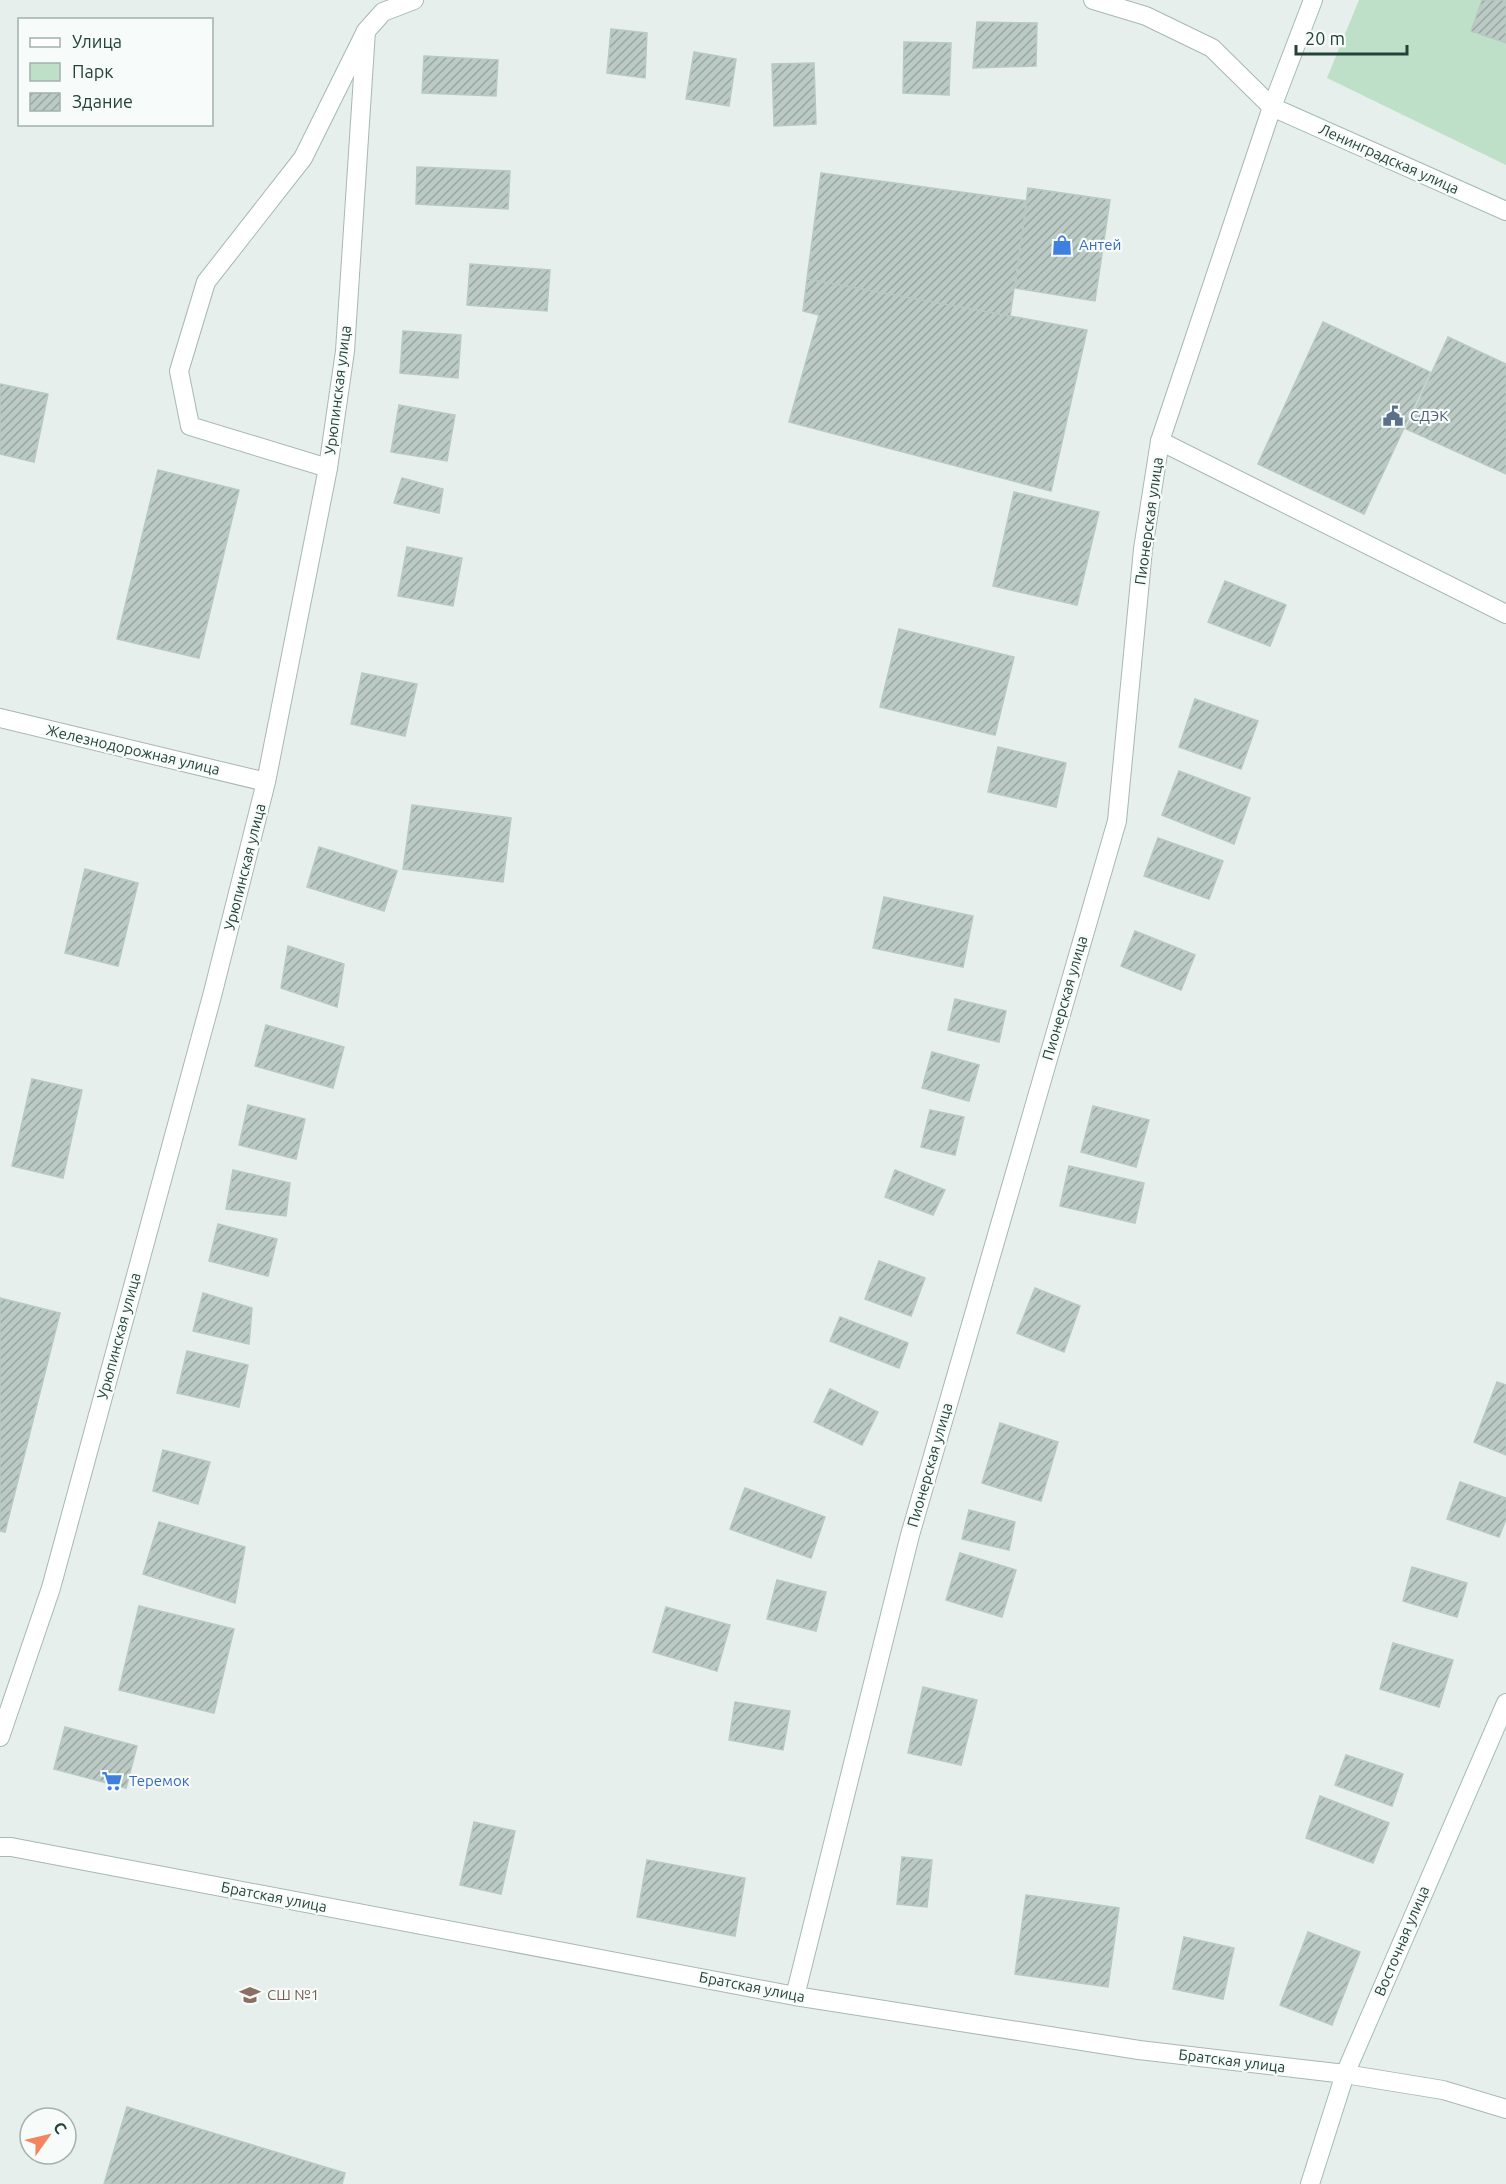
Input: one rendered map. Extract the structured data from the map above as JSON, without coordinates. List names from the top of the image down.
{
  "streets": {
    "street": [
      "Ленинградская улица",
      "Урюпинская улица",
      "Пионерская улица",
      "Железнодорожная улица",
      "Братская улица",
      "Восточная улица"
    ]
  },
  "crossings": [
    ["Ленинградская улица", "Пионерская улица"],
    ["Урюпинская улица", "Железнодорожная улица"],
    ["Пионерская улица", "Братская улица"],
    ["Братская улица", "Восточная улица"]
  ],
  "places": {
    "shop": ["Антей"],
    "public building": ["СДЭК"],
    "supermarket": ["Теремок"],
    "school or university": ["СШ №1"]
  },
  "legend": ["Улица", "Парк", "Здание"],
  "scale_bar": "20 m",
  "north": "top right"
}
